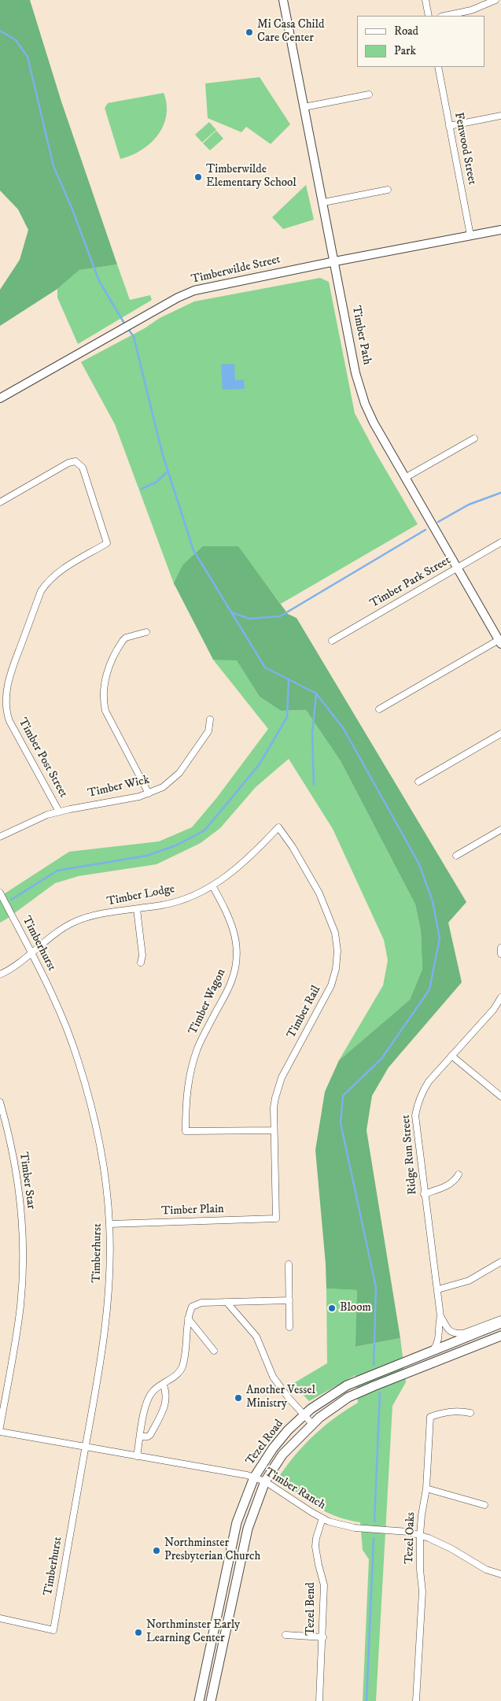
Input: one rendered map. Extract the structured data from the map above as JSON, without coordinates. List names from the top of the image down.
{
  "streets": {
    "main road": ["Tezel Road"],
    "street": [
      "Fenwood Street",
      "Timberwilde Street",
      "Timber Path",
      "Timber Park Street",
      "Timber Post Street",
      "Timber Wick",
      "Timber Lodge",
      "Timberhurst",
      "Timber Wagon",
      "Timber Rail",
      "Ridge Run Street",
      "Timber Star",
      "Timber Plain",
      "Timber Ranch",
      "Tezel Oaks",
      "Tezel Bend"
    ]
  },
  "crossings": [
    ["Fenwood Street", "Timberwilde Street"],
    ["Timberwilde Street", "Timber Path"],
    ["Timber Path", "Timber Park Street"],
    ["Timber Post Street", "Timber Wick"],
    ["Timber Lodge", "Timberhurst"],
    ["Timber Lodge", "Timber Wagon"],
    ["Timber Lodge", "Timber Rail"],
    ["Timberhurst", "Timber Plain"],
    ["Timberhurst", "Timber Ranch"],
    ["Timber Wagon", "Timber Rail"],
    ["Timber Rail", "Timber Plain"],
    ["Ridge Run Street", "Tezel Road"],
    ["Tezel Road", "Timber Ranch"],
    ["Timber Ranch", "Tezel Oaks"],
    ["Timber Ranch", "Tezel Bend"]
  ],
  "places": [
    "Mi Casa Child Care Center",
    "Timberwilde Elementary School",
    "Bloom",
    "Another Vessel Ministry",
    "Northminster Presbyterian Church",
    "Northminster Early Learning Center"
  ],
  "legend": ["Road", "Park"]
}
